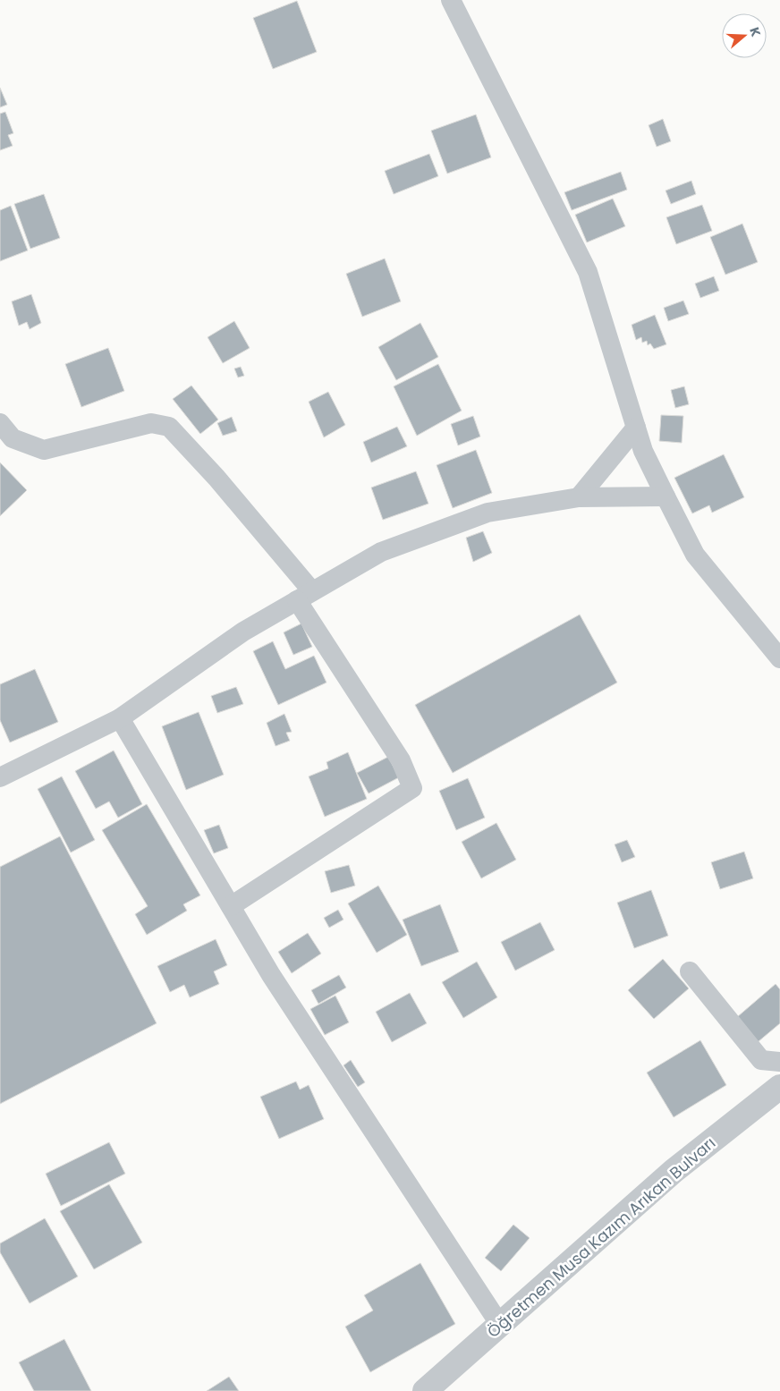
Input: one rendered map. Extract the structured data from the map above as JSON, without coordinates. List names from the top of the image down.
{
  "streets": {
    "street": ["Öğretmen Musa Kazım Arıkan Bulvarı"]
  },
  "north": "right"
}
